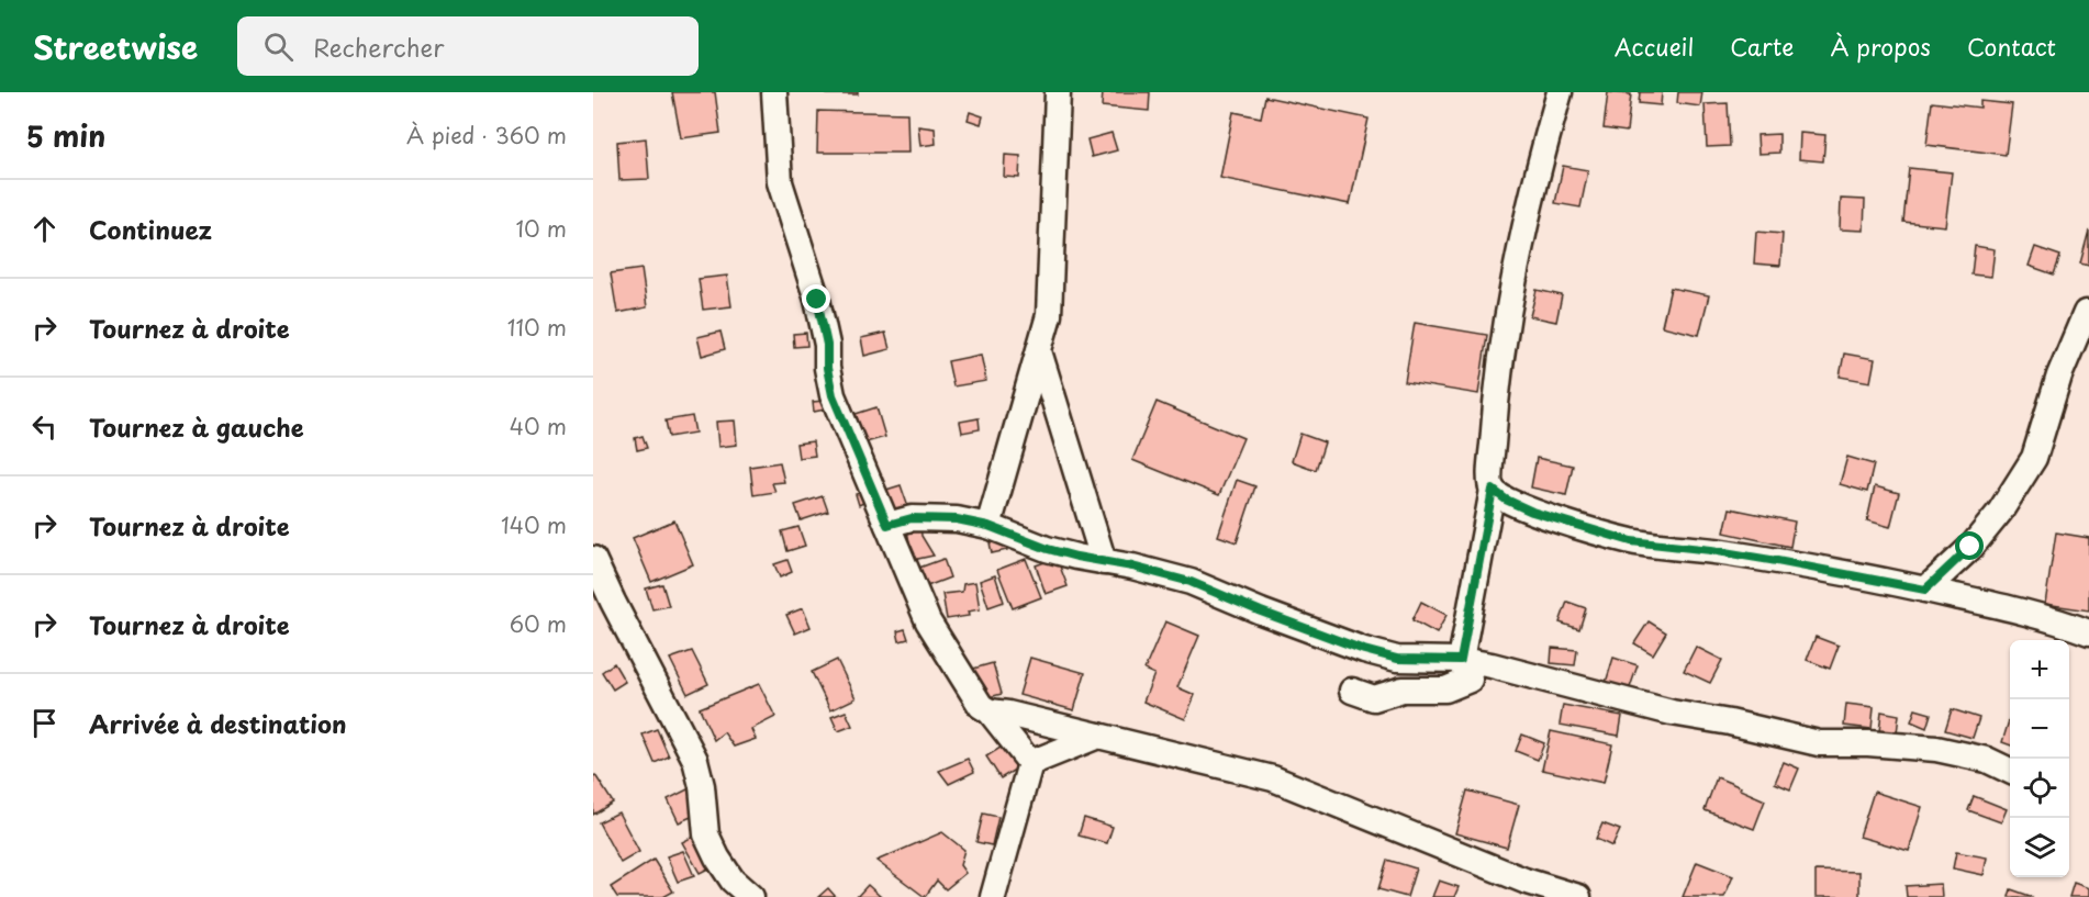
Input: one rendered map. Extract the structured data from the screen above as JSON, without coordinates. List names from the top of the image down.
{
  "page": {
    "header": "Streetwise",
    "search": "Rechercher",
    "nav": [
      "Accueil",
      "Carte",
      "À propos",
      "Contact"
    ],
    "heading": ["5 min", "À pied · 360 m"],
    "list": [
      ["Continuez", "10 m"],
      ["Tournez à droite", "110 m"],
      ["Tournez à gauche", "40 m"],
      ["Tournez à droite", "140 m"],
      ["Tournez à droite", "60 m"],
      "Arrivée à destination"
    ],
    "map_buttons": ["+", "−"]
  }
}
